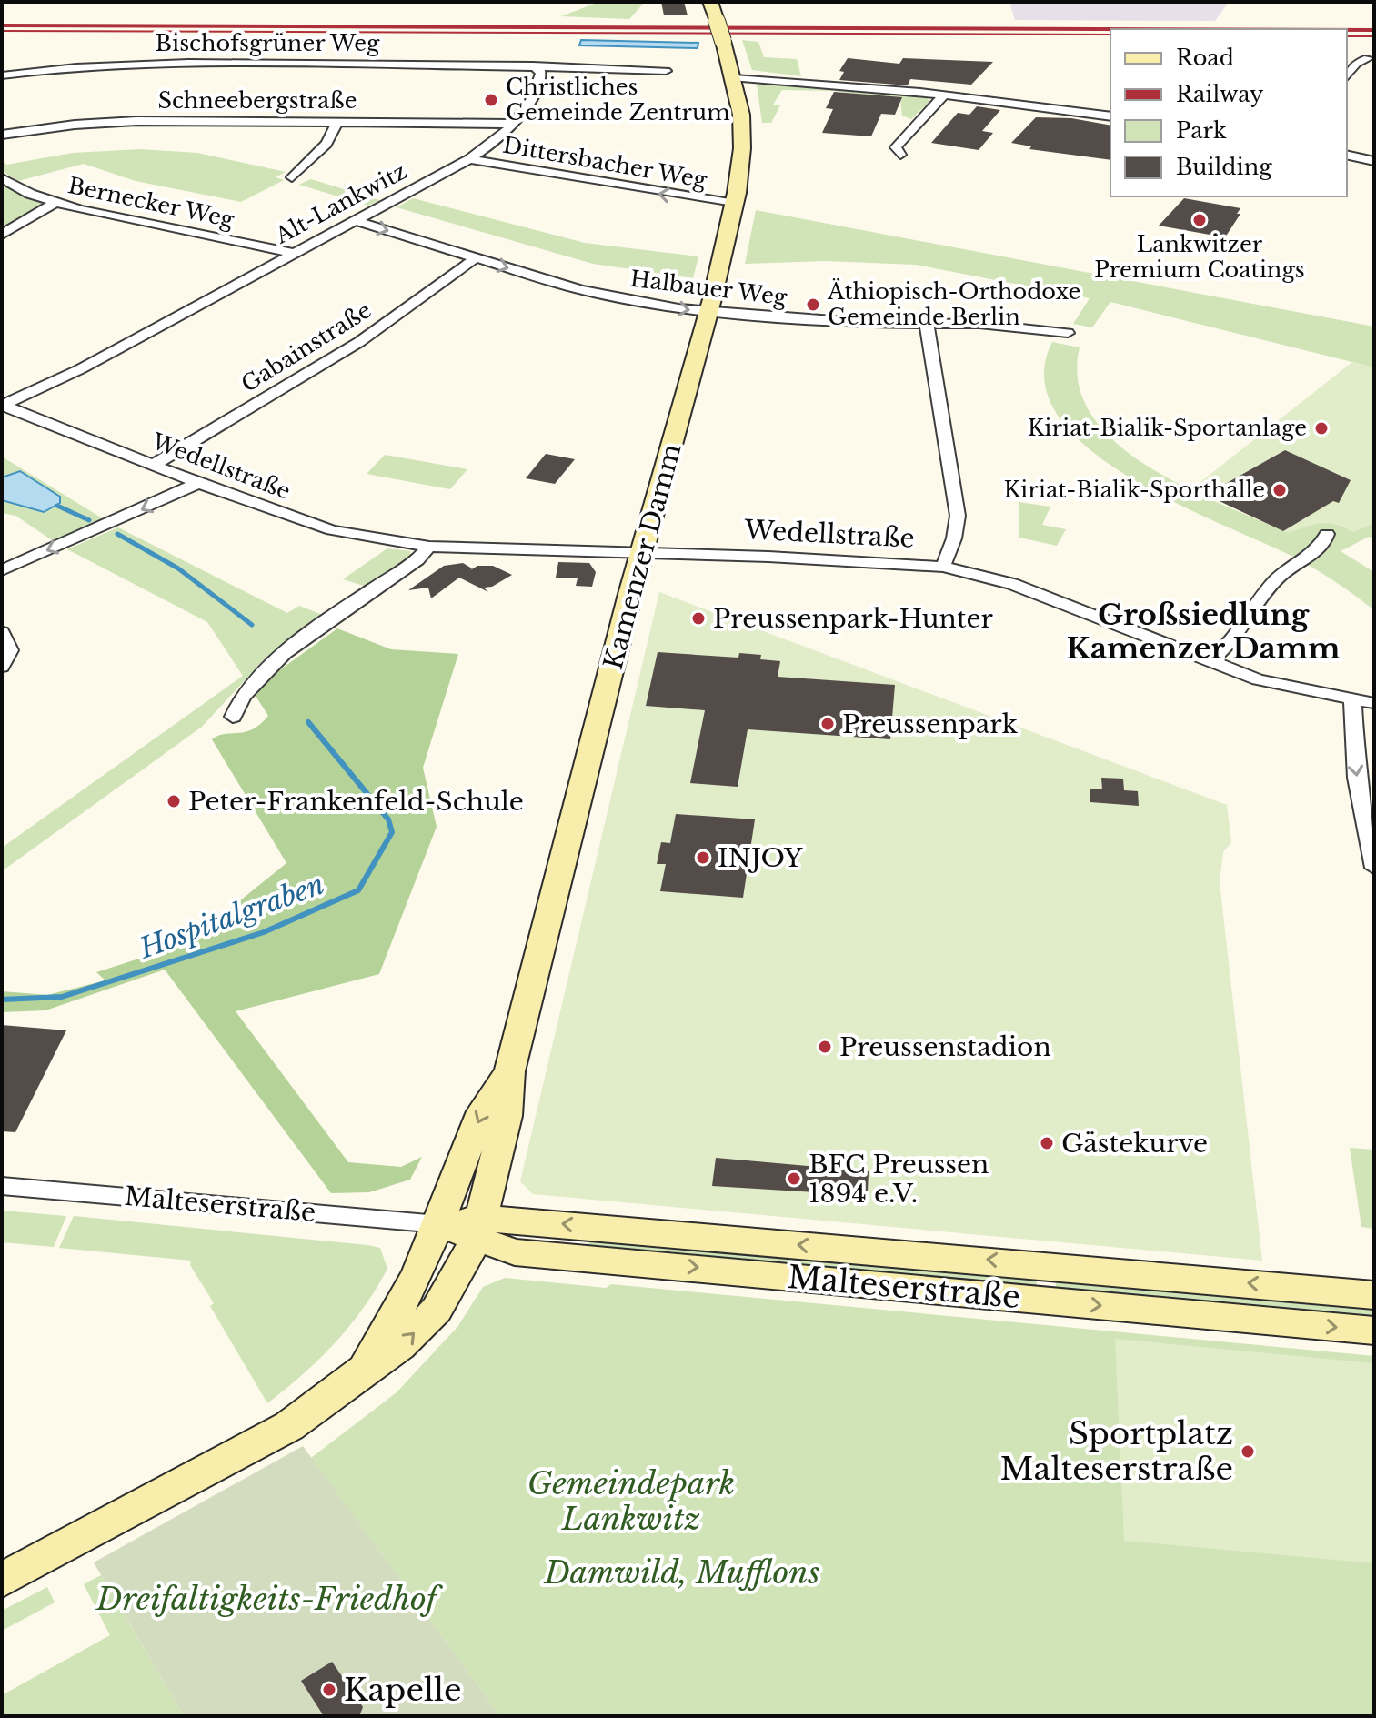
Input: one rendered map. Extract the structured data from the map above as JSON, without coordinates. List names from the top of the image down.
{
  "streets": {
    "main road": ["Kamenzer Damm", "Malteserstraße"],
    "street": [
      "Bischofsgrüner Weg",
      "Schneebergstraße",
      "Dittersbacher Weg",
      "Bernecker Weg",
      "Alt-Lankwitz",
      "Halbauer Weg",
      "Gabainstraße",
      "Wedellstraße"
    ]
  },
  "crossings": [
    ["Bischofsgrüner Weg", "Alt-Lankwitz"],
    ["Schneebergstraße", "Alt-Lankwitz"],
    ["Dittersbacher Weg", "Alt-Lankwitz"],
    ["Dittersbacher Weg", "Kamenzer Damm"],
    ["Bernecker Weg", "Alt-Lankwitz"],
    ["Alt-Lankwitz", "Halbauer Weg"],
    ["Alt-Lankwitz", "Wedellstraße"],
    ["Halbauer Weg", "Gabainstraße"],
    ["Halbauer Weg", "Kamenzer Damm"],
    ["Gabainstraße", "Wedellstraße"],
    ["Wedellstraße", "Kamenzer Damm"],
    ["Kamenzer Damm", "Malteserstraße"]
  ],
  "one_way": ["Halbauer Weg"],
  "districts": ["Großsiedlung Kamenzer Damm"],
  "water": ["Hospitalgraben"],
  "parks": ["Gemeindepark Lankwitz", "Damwild, Mufflons", "Dreifaltigkeits-Friedhof"],
  "places": [
    "Christliches Gemeinde Zentrum",
    "Lankwitzer Premium Coatings",
    "Äthiopisch-Orthodoxe Gemeinde Berlin",
    "Kiriat-Bialik-Sportanlage",
    "Kiriat-Bialik-Sporthalle",
    "Preussenpark-Hunter",
    "Preussenpark",
    "Peter-Frankenfeld-Schule",
    "INJOY",
    "Preussenstadion",
    "Gästekurve",
    "BFC Preussen 1894 e.V.",
    "Sportplatz Malteserstraße",
    "Kapelle"
  ],
  "legend": [
    "Road",
    "Railway",
    "Park",
    "Building"
  ]
}
